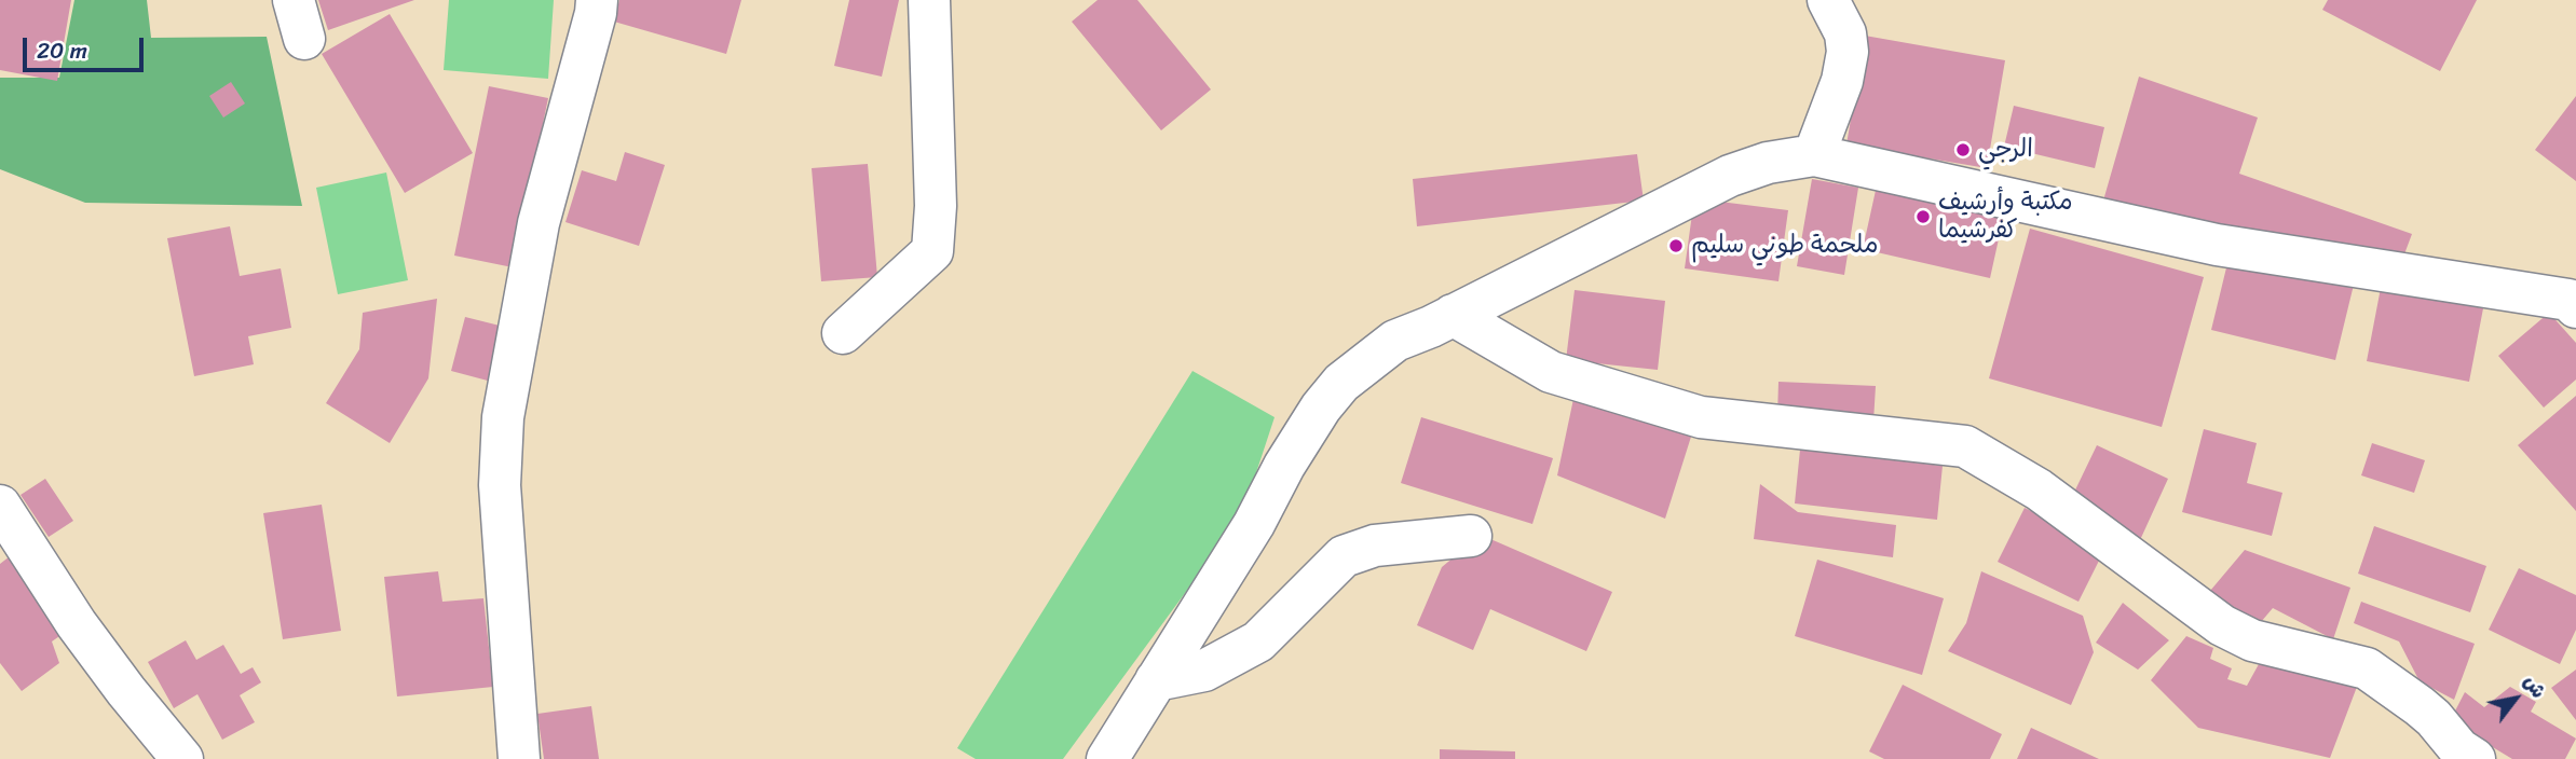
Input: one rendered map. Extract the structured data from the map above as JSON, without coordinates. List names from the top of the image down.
{
  "places": ["الرجي", "مكتبة وأرشيف كفرشيما", "ملحمة طوني سليم"],
  "scale_bar": "20 m",
  "north": "top right"
}
